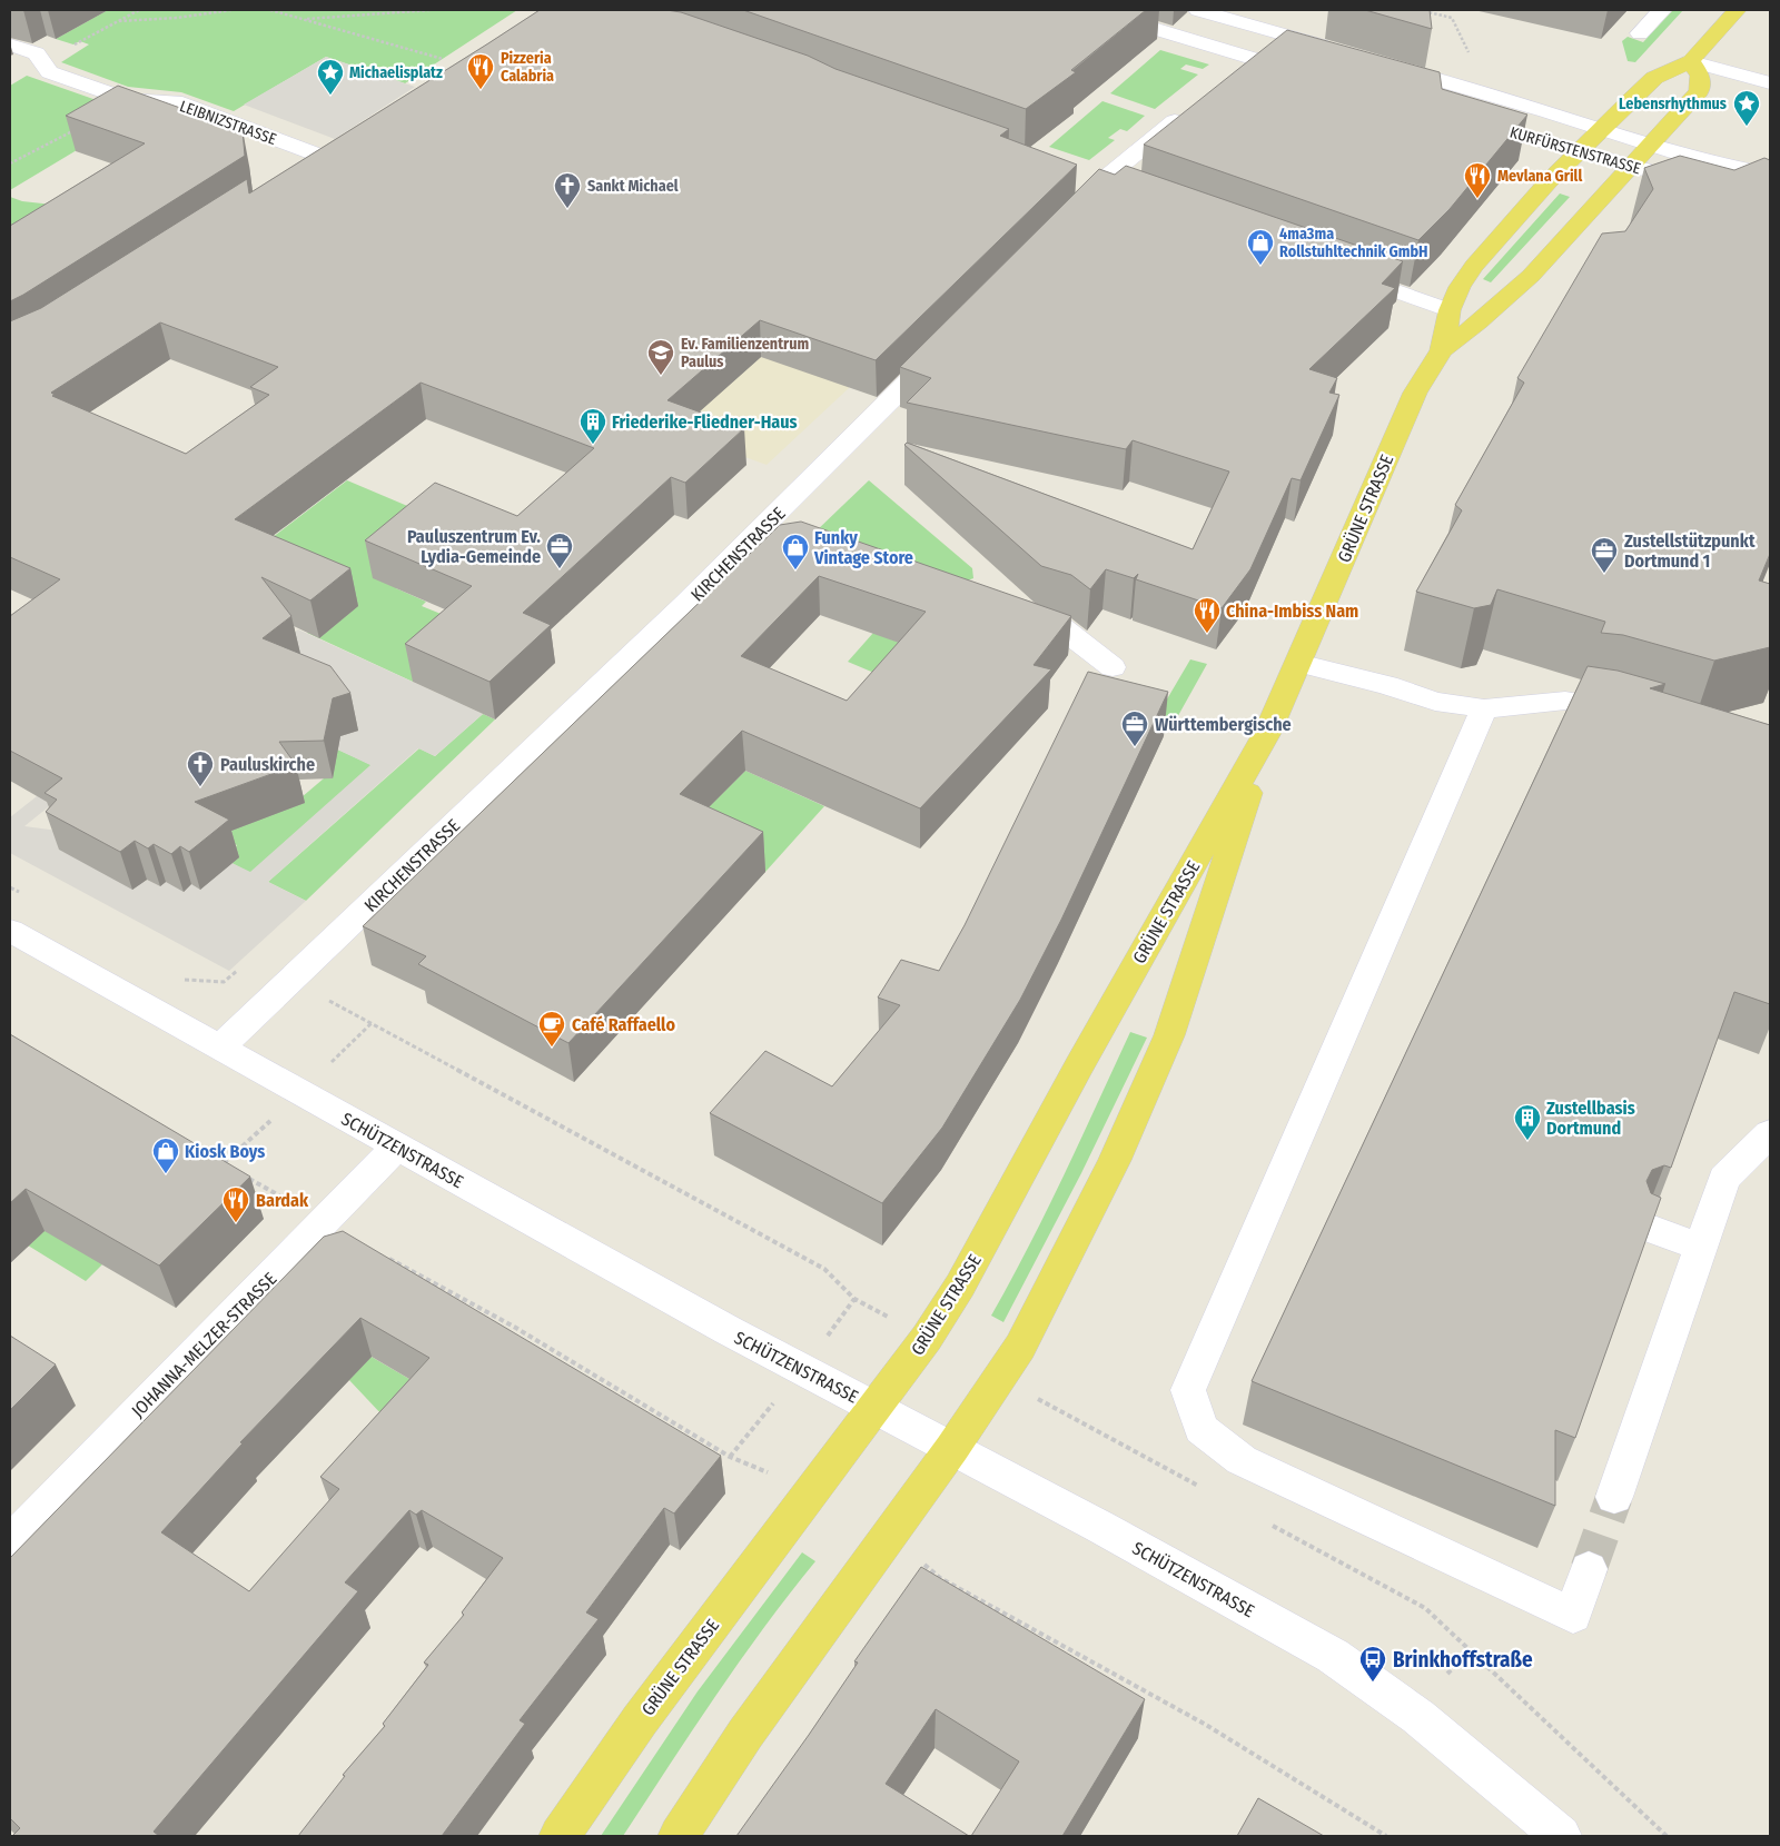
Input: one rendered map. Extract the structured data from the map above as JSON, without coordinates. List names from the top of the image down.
{
  "streets": {
    "main road": ["GRÜNE STRASSE"],
    "street": [
      "LEIBNIZSTRASSE",
      "KURFÜRSTENSTRASSE",
      "KIRCHENSTRASSE",
      "SCHÜTZENSTRASSE",
      "JOHANNA-MELZER-STRASSE"
    ]
  },
  "crossings": [
    ["KURFÜRSTENSTRASSE", "GRÜNE STRASSE"],
    ["GRÜNE STRASSE", "SCHÜTZENSTRASSE"],
    ["KIRCHENSTRASSE", "SCHÜTZENSTRASSE"],
    ["SCHÜTZENSTRASSE", "JOHANNA-MELZER-STRASSE"]
  ],
  "places": {
    "restaurant": [
      "Pizzeria Calabria",
      "Mevlana Grill",
      "China-Imbiss Nam",
      "Bardak"
    ],
    "place": ["Michaelisplatz", "Lebensrhythmus"],
    "church": ["Sankt Michael", "Pauluskirche"],
    "shop": ["4ma3ma Rollstuhltechnik GmbH", "Funky Vintage Store", "Kiosk Boys"],
    "school or university": ["Ev. Familienzentrum Paulus"],
    "building": ["Friederike-Fliedner-Haus", "Zustellbasis Dortmund"],
    "office": ["Pauluszentrum Ev. Lydia-Gemeinde", "Zustellstützpunkt Dortmund 1", "Württembergische"],
    "cafe": ["Café Raffaello"],
    "bus stop": ["Brinkhoffstraße"]
  }
}
